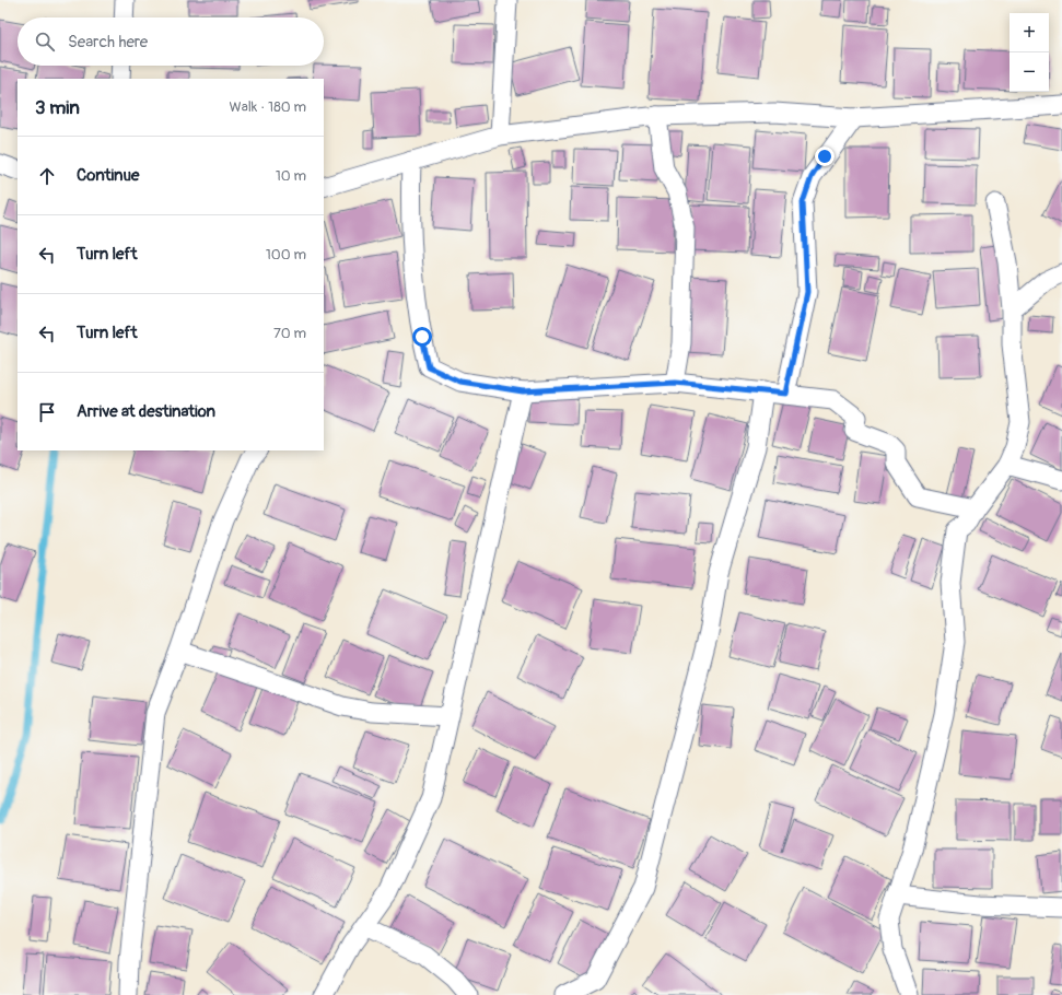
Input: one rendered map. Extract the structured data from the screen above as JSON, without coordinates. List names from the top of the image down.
{
  "page": {
    "map_buttons": ["+", "−"],
    "search": "Search here",
    "heading": ["3 min", "Walk · 180 m"],
    "list": [
      ["Continue", "10 m"],
      ["Turn left", "100 m"],
      ["Turn left", "70 m"],
      "Arrive at destination"
    ]
  }
}
